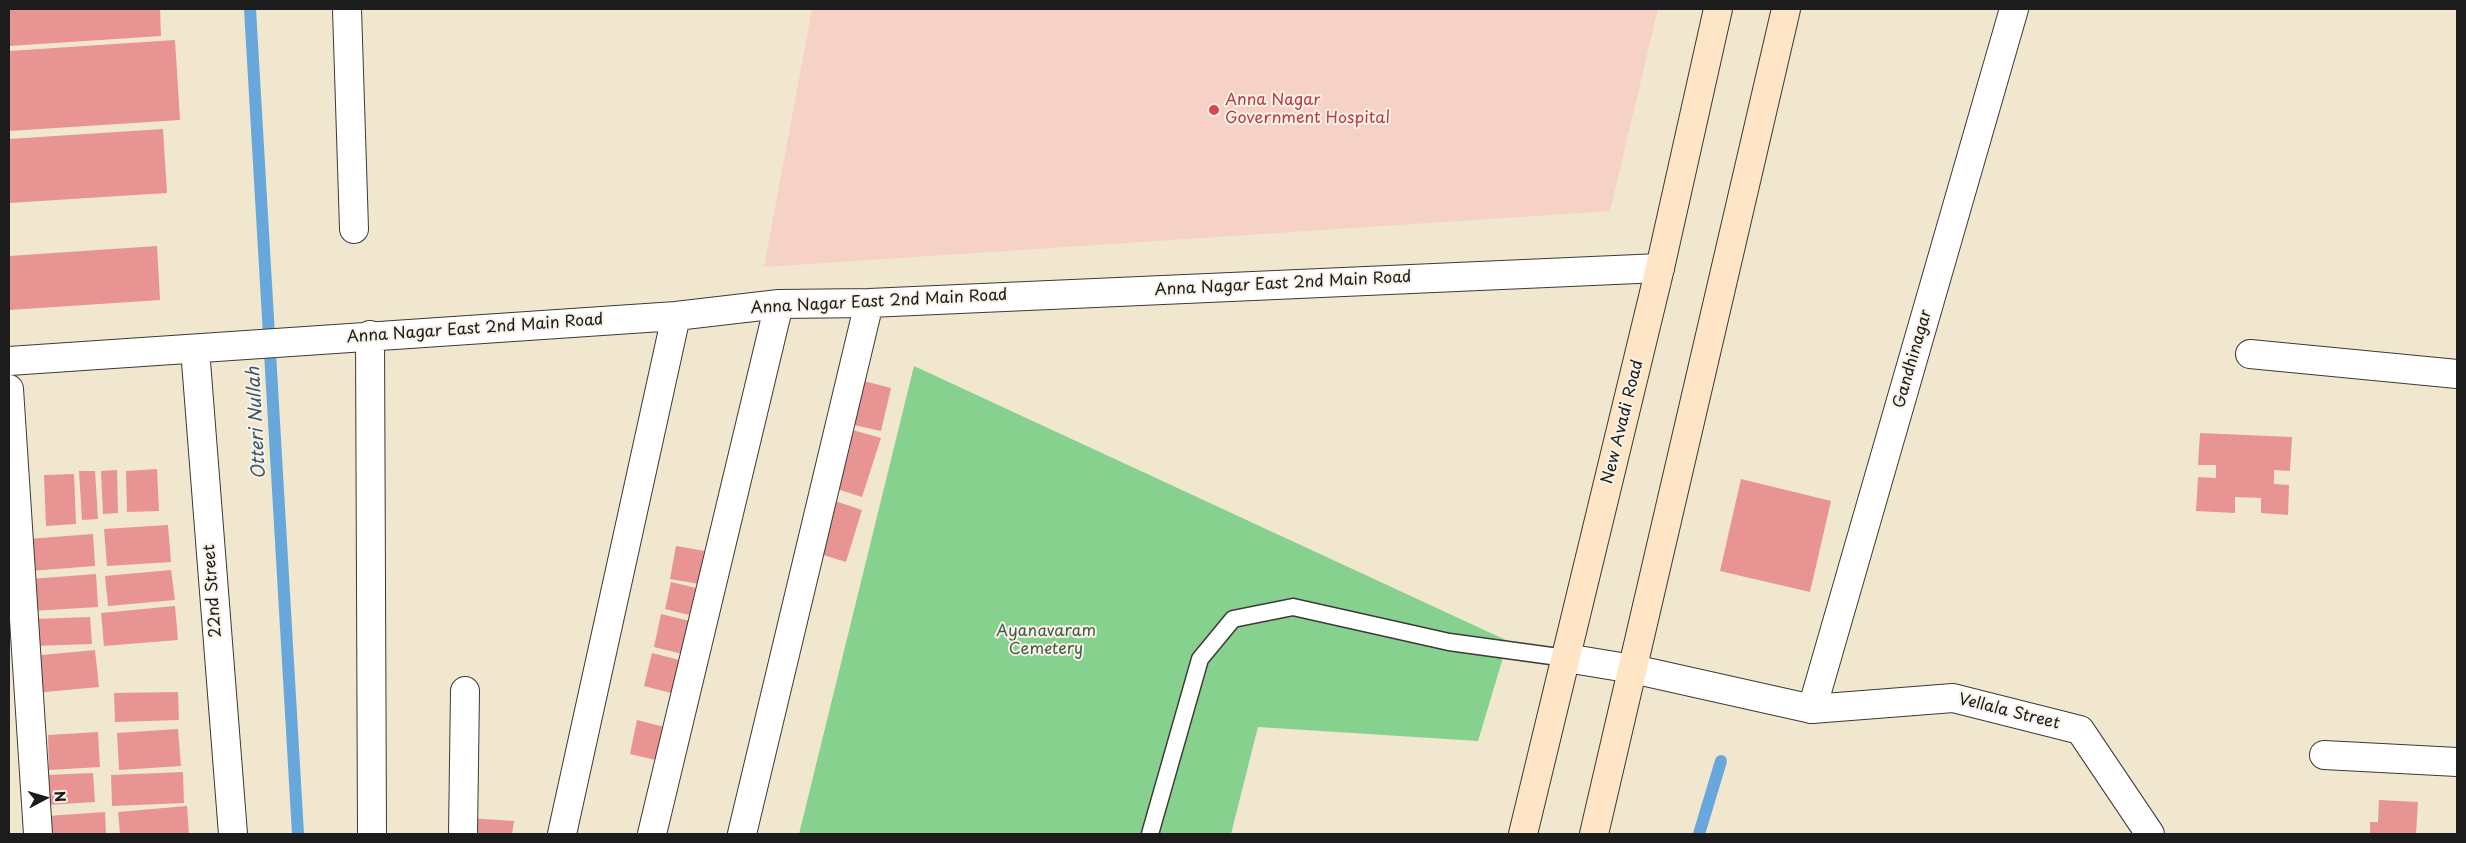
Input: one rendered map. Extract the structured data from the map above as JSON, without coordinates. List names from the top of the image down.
{
  "streets": {
    "main road": ["New Avadi Road"],
    "street": [
      "Anna Nagar East 2nd Main Road",
      "Gandhinagar",
      "22nd Street",
      "Vellala Street"
    ]
  },
  "crossings": [
    ["Anna Nagar East 2nd Main Road", "New Avadi Road"],
    ["Anna Nagar East 2nd Main Road", "22nd Street"],
    ["Gandhinagar", "Vellala Street"],
    ["New Avadi Road", "Vellala Street"]
  ],
  "water": ["Otteri Nullah"],
  "parks": ["Ayanavaram Cemetery"],
  "places": ["Anna Nagar Government Hospital"],
  "north": "right"
}
